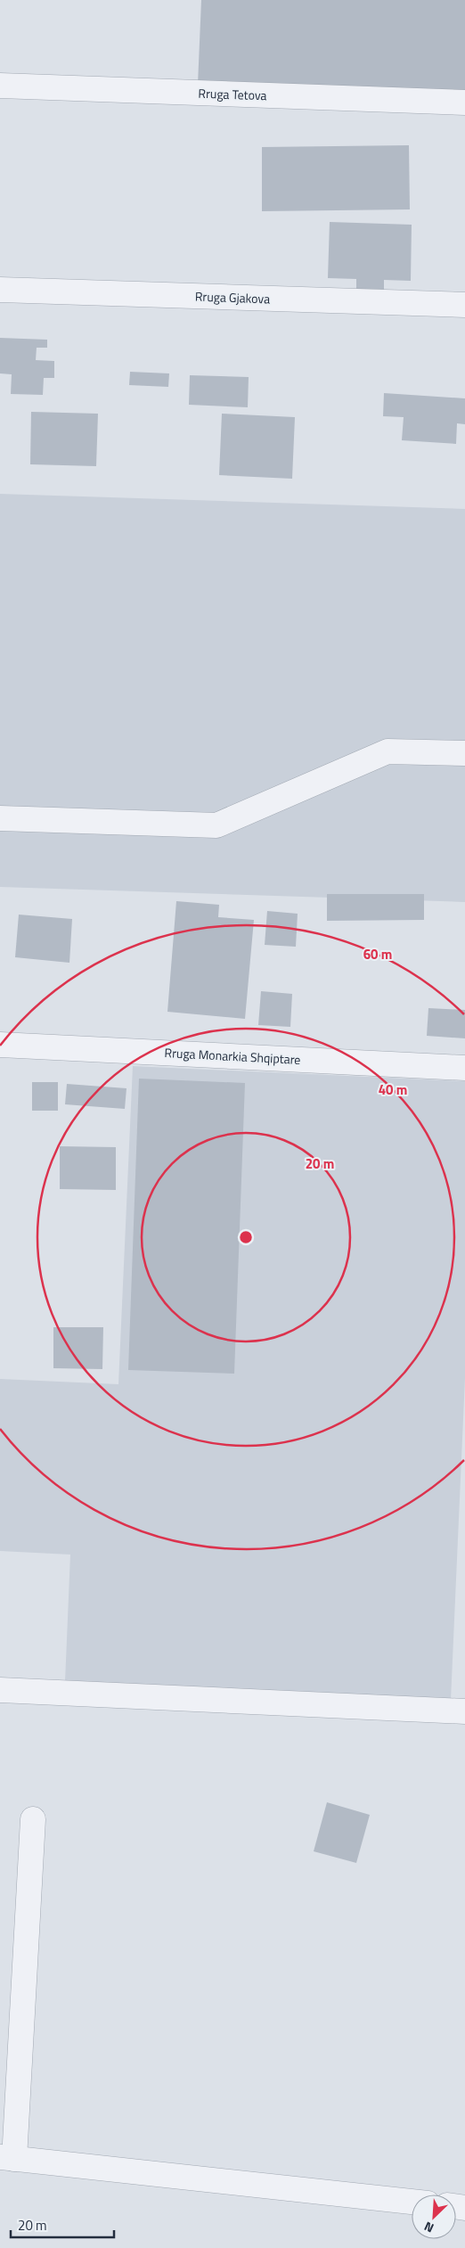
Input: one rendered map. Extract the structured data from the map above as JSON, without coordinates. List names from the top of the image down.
{
  "streets": {
    "street": ["Rruga Tetova", "Rruga Gjakova", "Rruga Monarkia Shqiptare"]
  },
  "scale_bar": "20 m",
  "north": "bottom left",
  "rings": ["60 m", "40 m", "20 m"]
}
